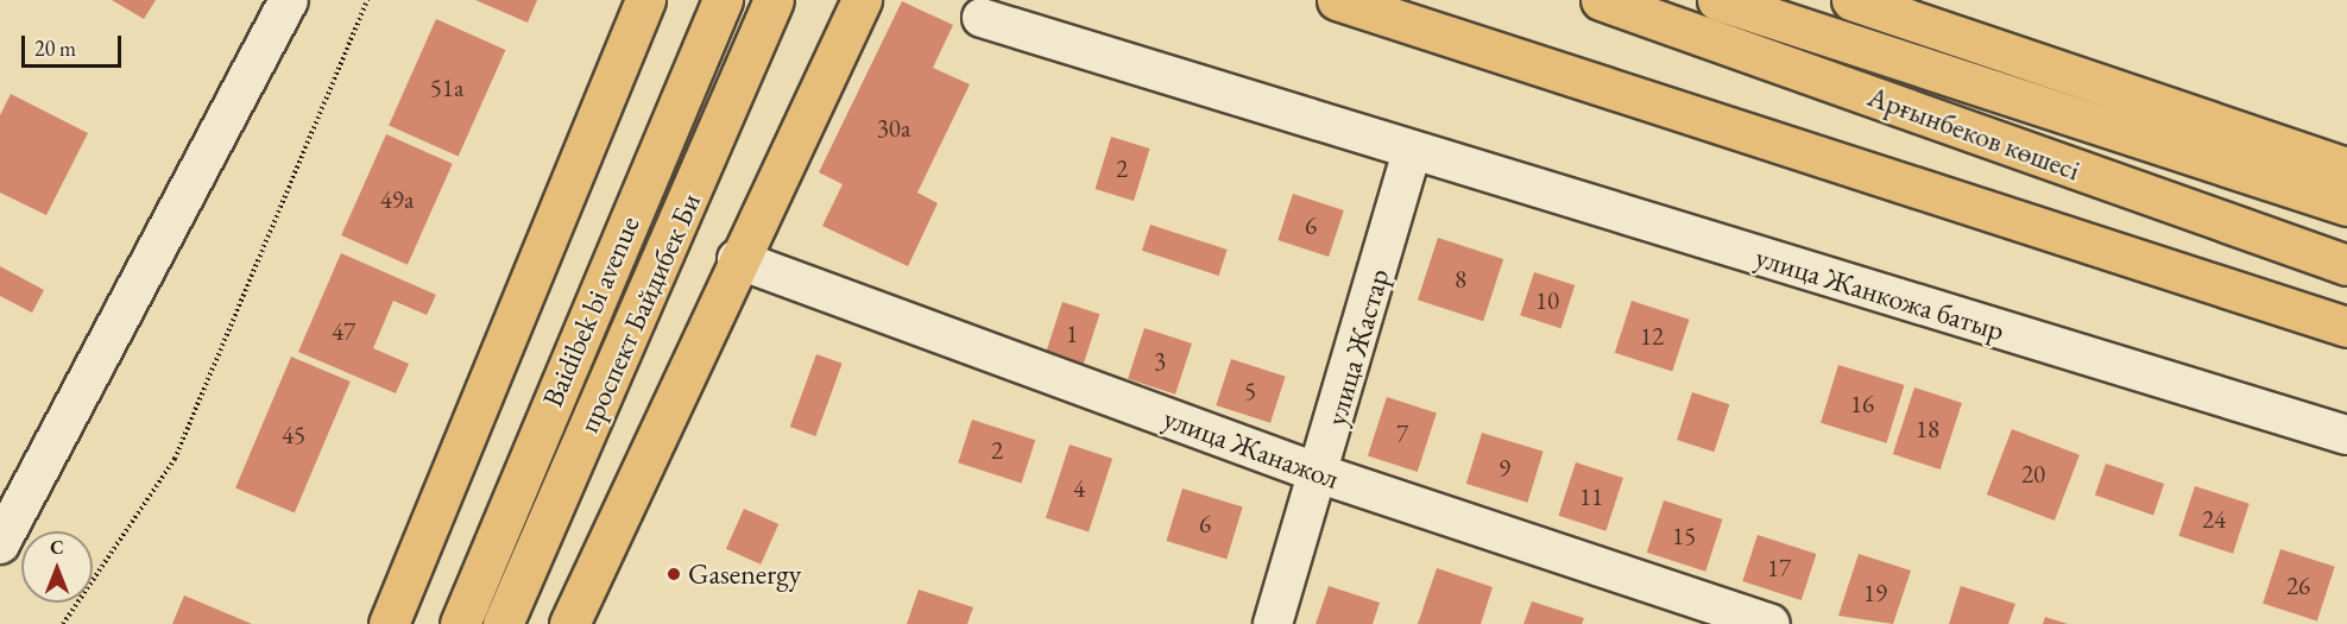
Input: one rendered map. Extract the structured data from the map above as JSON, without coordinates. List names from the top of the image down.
{
  "streets": {
    "main road": ["Арғынбеков көшесі", "Baidibek bi avenue", "проспект Байдибек Би"],
    "street": ["улица Жанкожа батыр", "улица Жастар", "улица Жанажол"]
  },
  "crossings": [
    ["улица Жанкожа батыр", "улица Жастар"],
    ["улица Жастар", "улица Жанажол"]
  ],
  "places": ["Gasenergy"],
  "house_numbers": [
    "51а",
    "30а",
    "2",
    "49а",
    "6",
    "8",
    "10",
    "47",
    "1",
    "12",
    "3",
    "5",
    "16",
    "18",
    "7",
    "45",
    "2",
    "9",
    "20",
    "4",
    "11",
    "24",
    "6",
    "15",
    "17",
    "26",
    "19"
  ],
  "scale_bar": "20 m",
  "north": "top"
}
